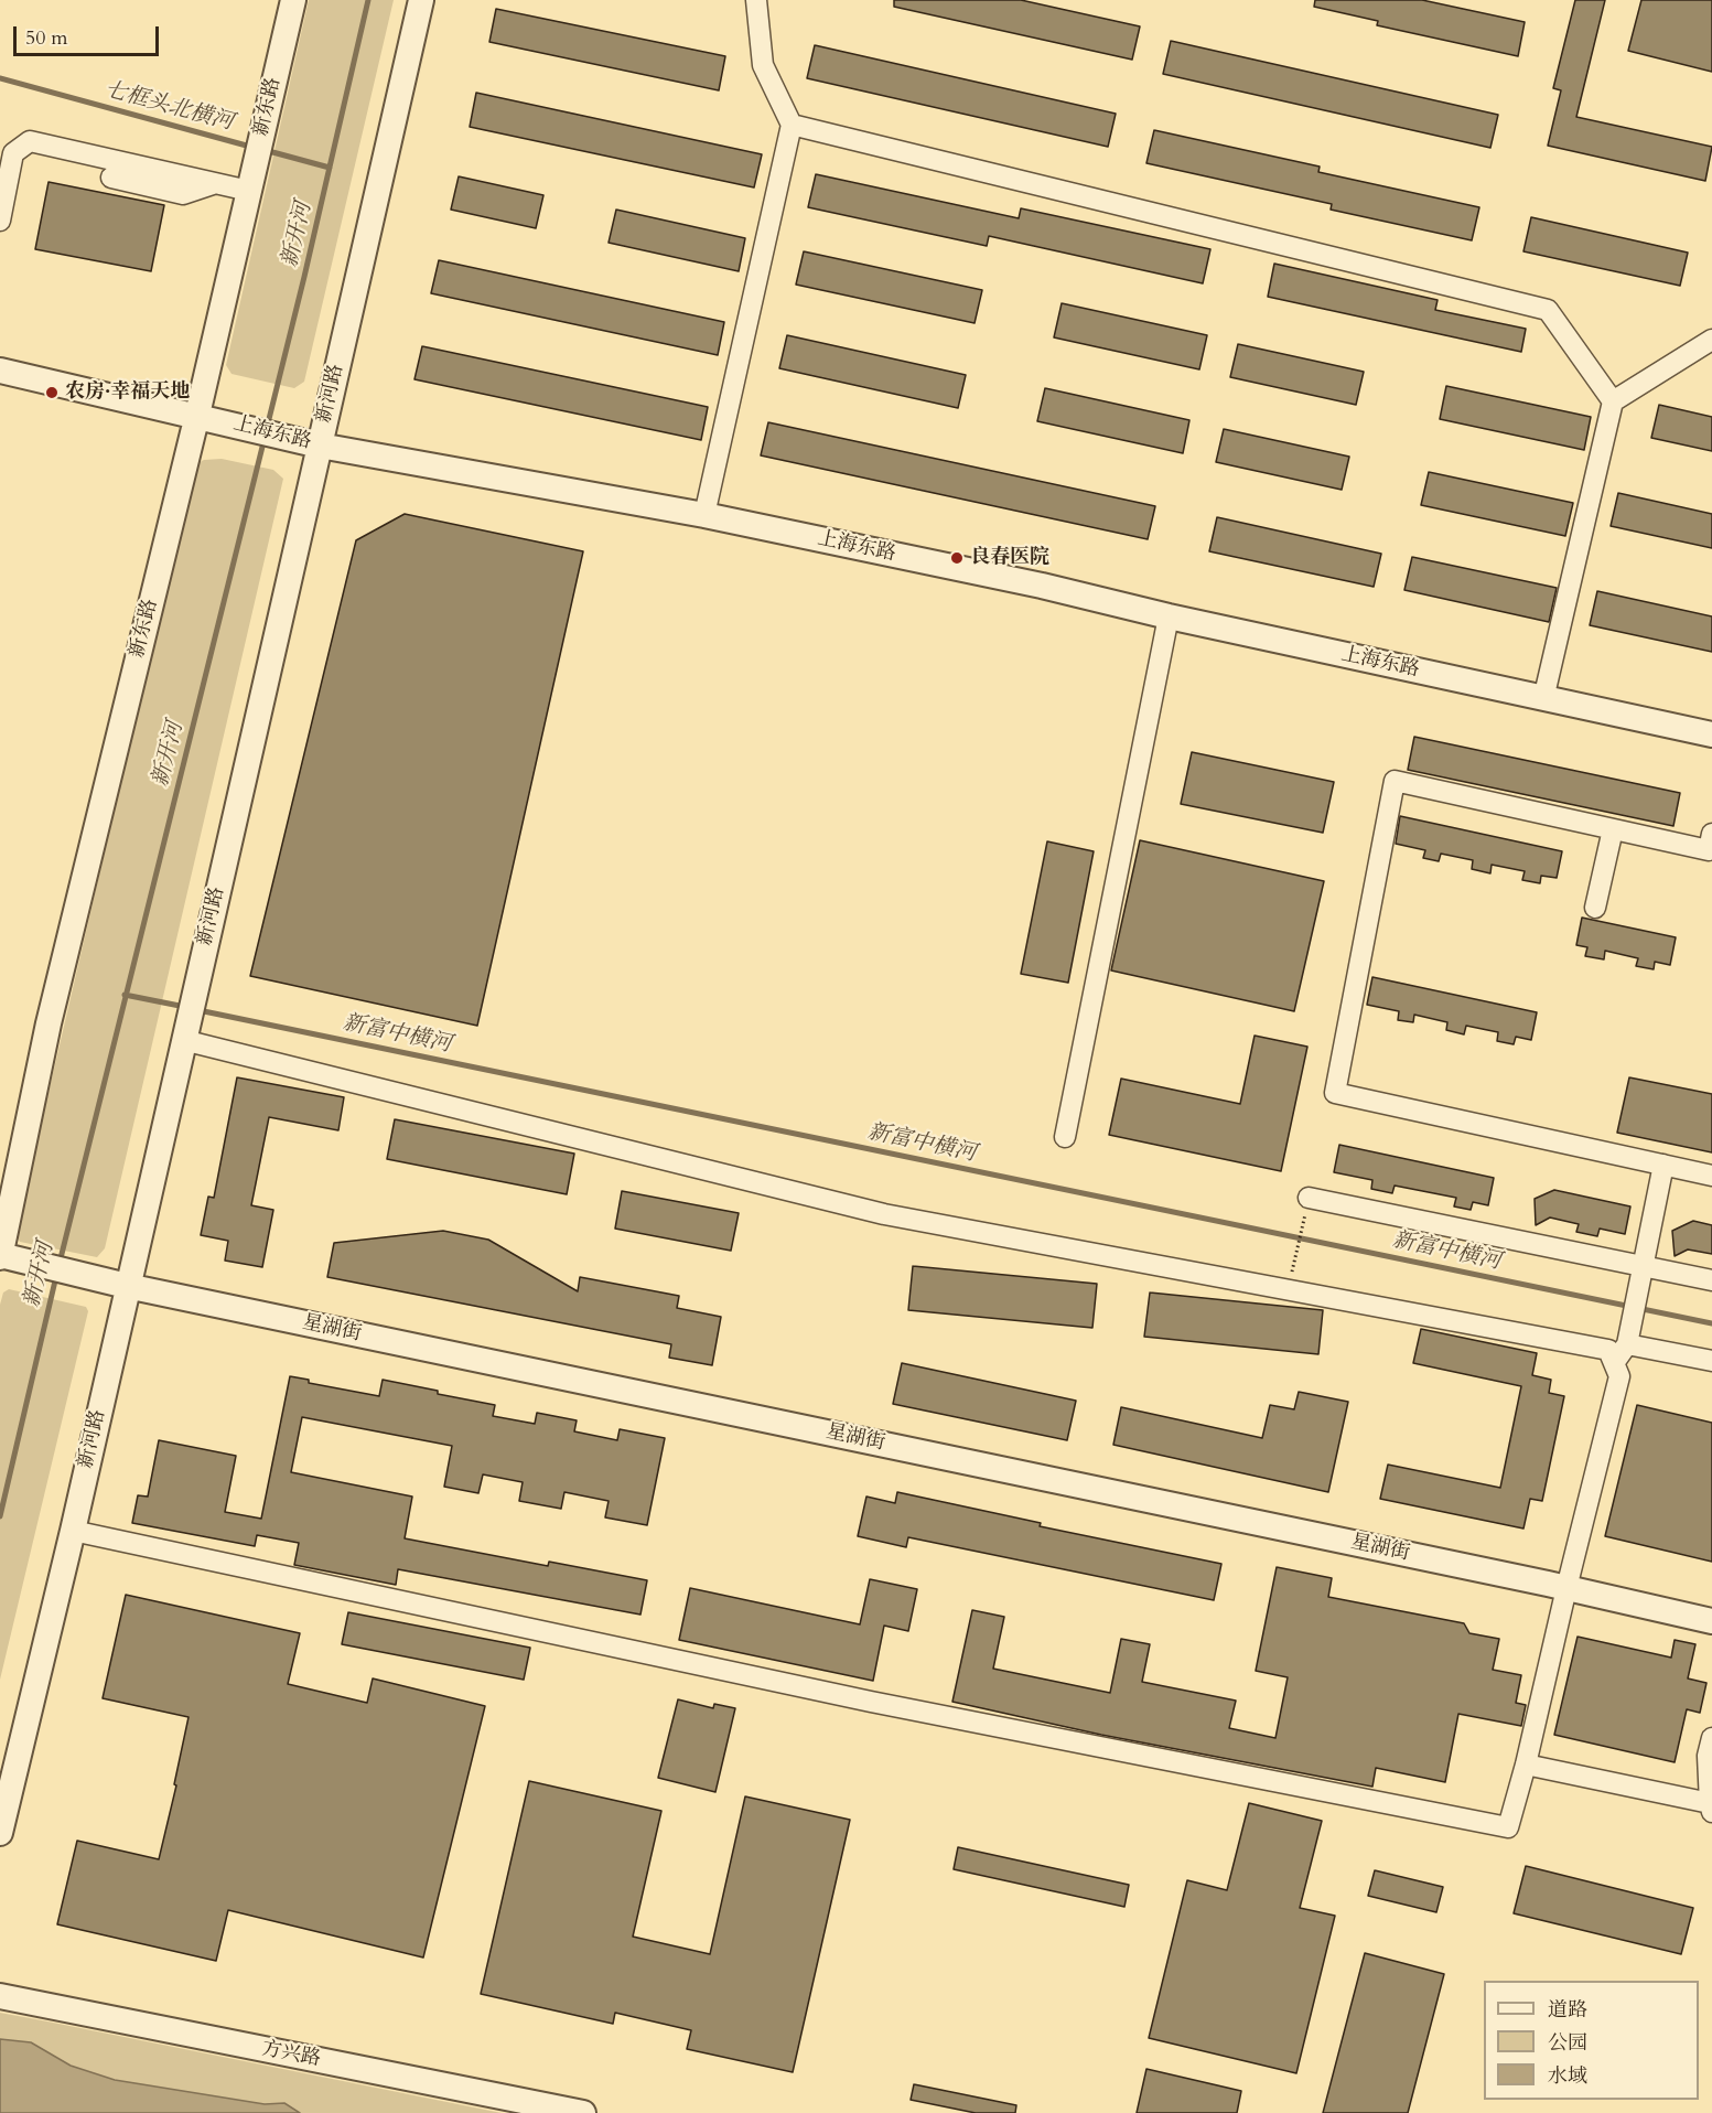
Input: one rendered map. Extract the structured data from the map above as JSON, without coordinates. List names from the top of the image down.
{
  "streets": {
    "street": [
      "新东路",
      "新河路",
      "上海东路",
      "星湖街",
      "方兴路"
    ]
  },
  "crossings": [
    ["新东路", "上海东路"],
    ["新东路", "星湖街"],
    ["新河路", "上海东路"],
    ["新河路", "星湖街"]
  ],
  "water": ["七框头北横河", "新开河", "新富中横河"],
  "places": ["农房·幸福天地", "良春医院"],
  "legend": ["道路", "公园", "水域"],
  "scale_bar": "50 m"
}
